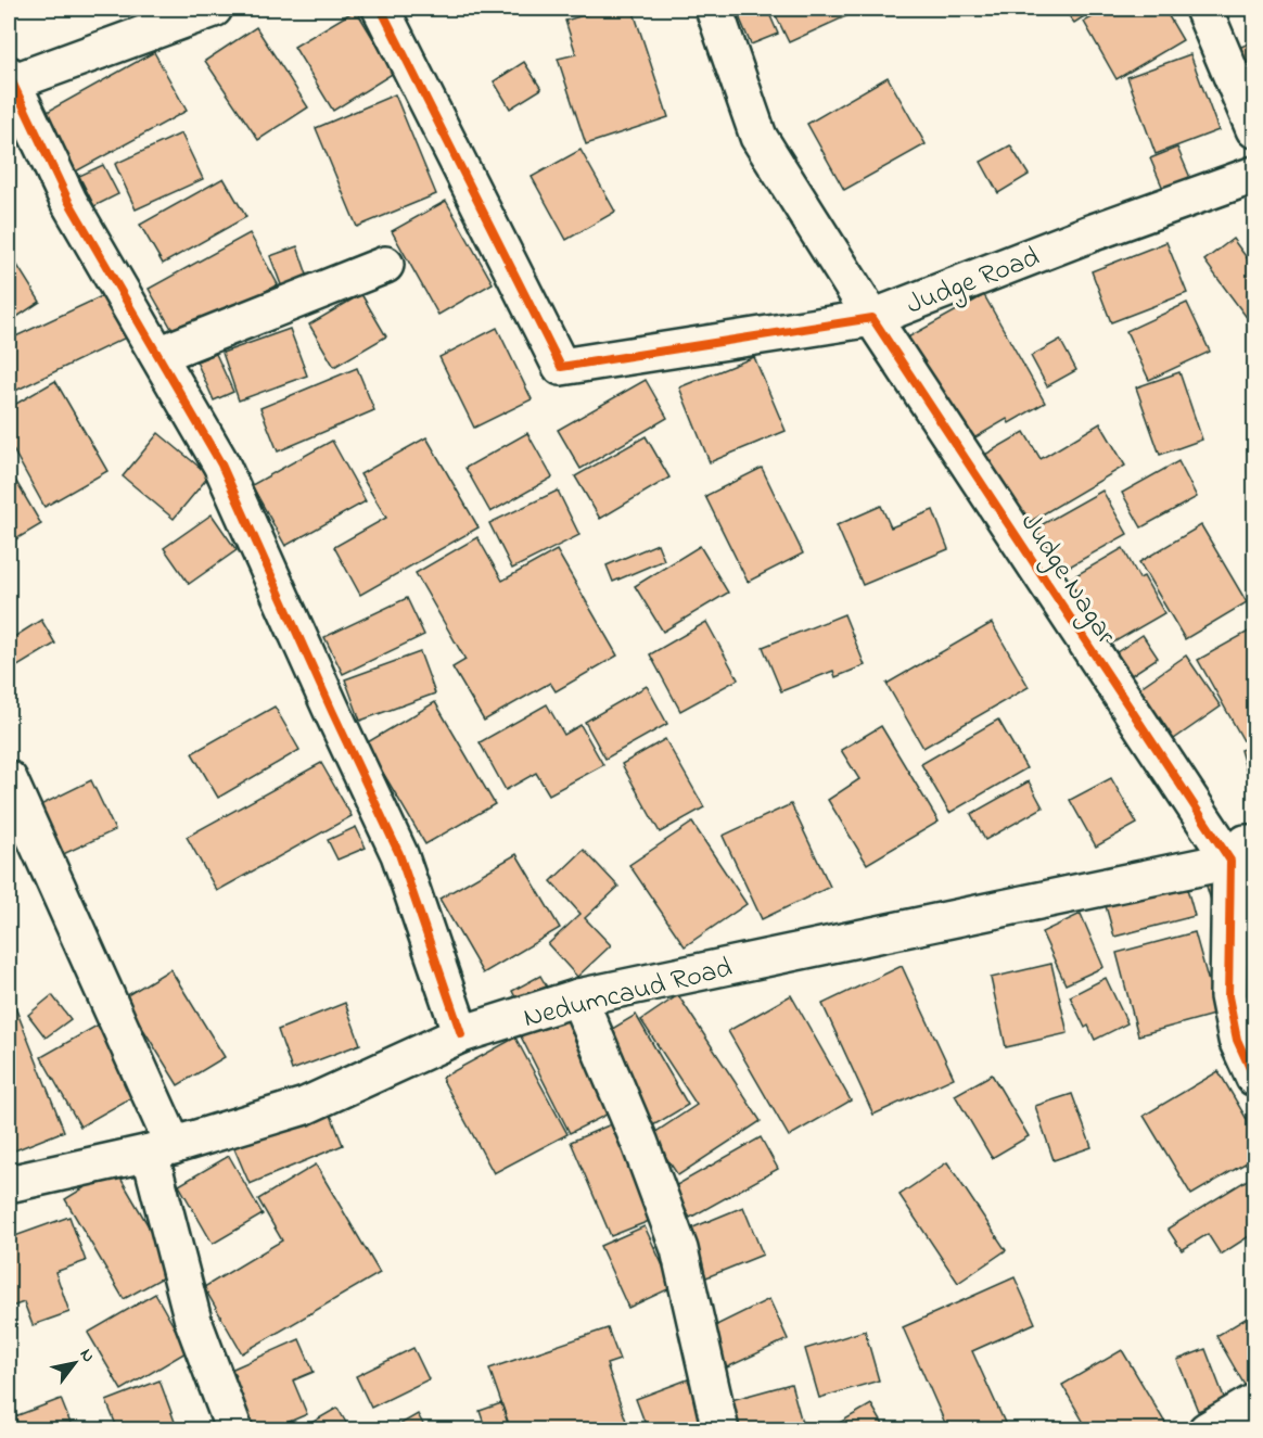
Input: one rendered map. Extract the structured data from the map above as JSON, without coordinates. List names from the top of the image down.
{
  "streets": {
    "street": ["Judge Road", "Judge Nagar", "Nedumcaud Road"]
  },
  "crossings": [
    ["Judge Road", "Judge Nagar"],
    ["Judge Nagar", "Nedumcaud Road"]
  ],
  "north": "top right"
}
